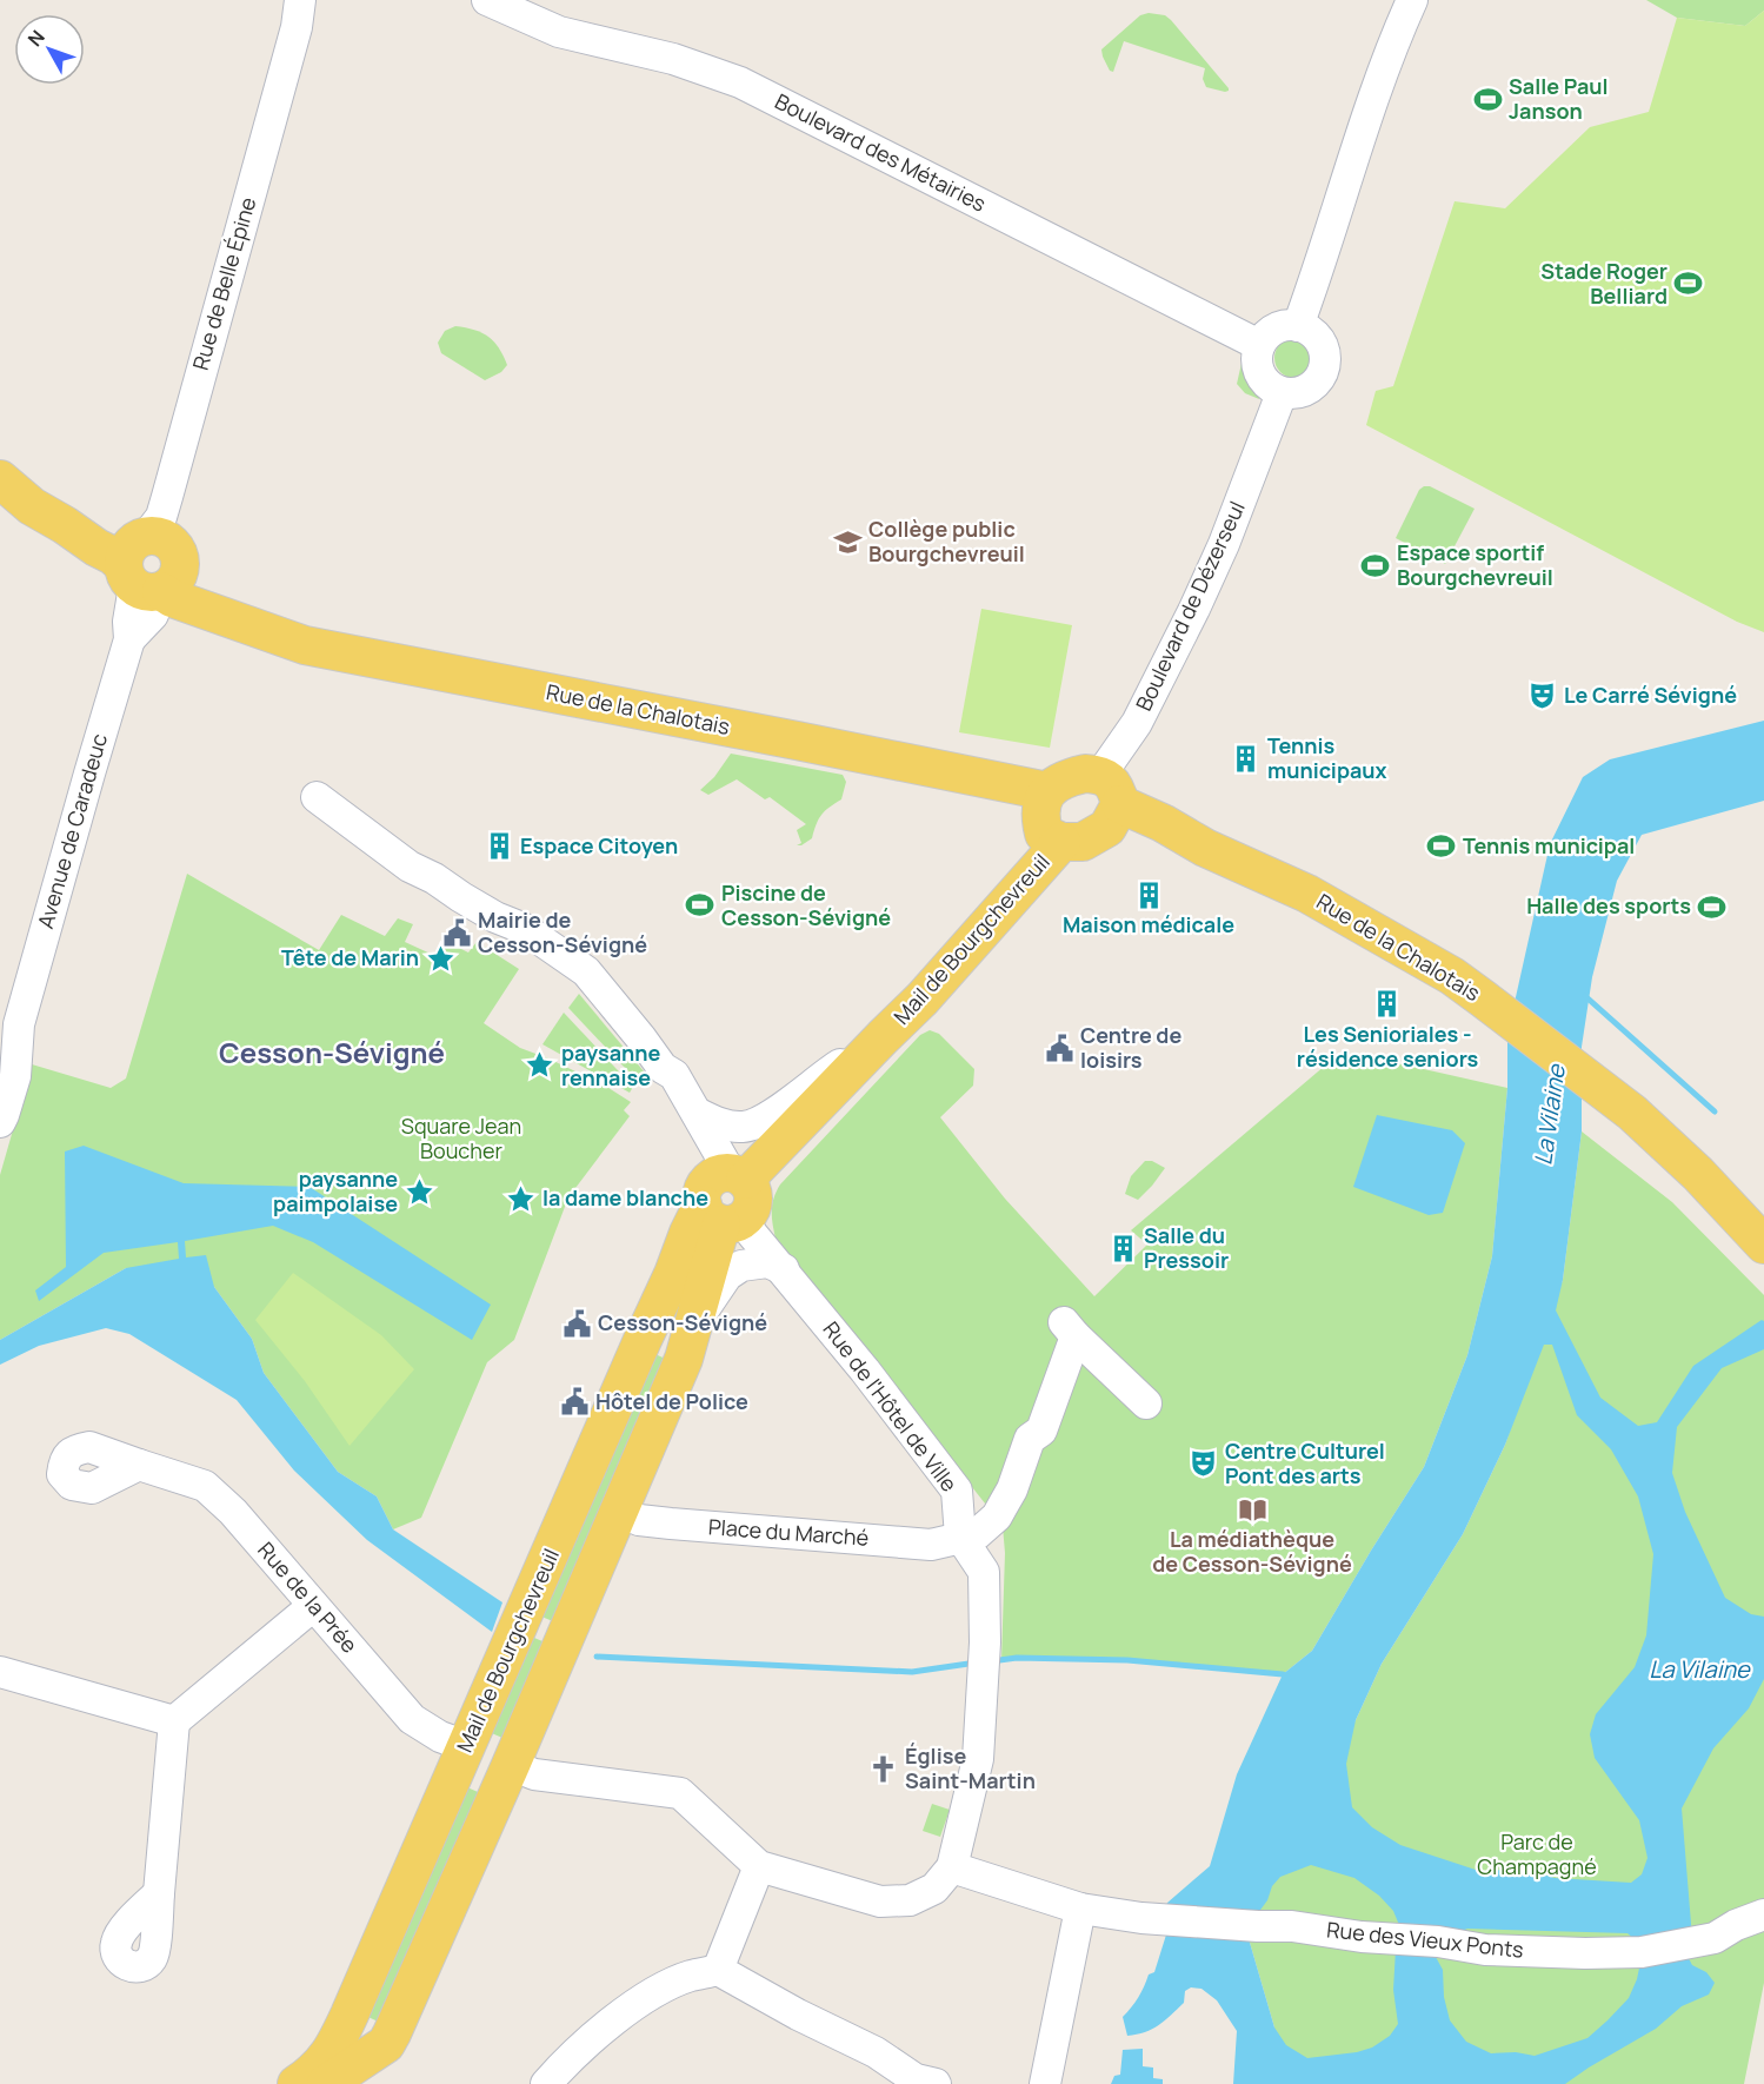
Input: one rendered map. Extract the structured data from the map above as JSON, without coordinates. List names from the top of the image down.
{
  "streets": {
    "main road": ["Rue de la Chalotais", "Mail de Bourgchevreuil"],
    "street": [
      "Boulevard des Métairies",
      "Rue de Belle Épine",
      "Boulevard de Dézerseul",
      "Avenue de Caradeuc",
      "Rue de l'Hôtel de Ville",
      "Place du Marché",
      "Rue de la Prée",
      "Rue des Vieux Ponts"
    ]
  },
  "crossings": [
    ["Boulevard des Métairies", "Boulevard de Dézerseul"],
    ["Rue de Belle Épine", "Rue de la Chalotais"],
    ["Rue de Belle Épine", "Avenue de Caradeuc"],
    ["Boulevard de Dézerseul", "Rue de la Chalotais"],
    ["Boulevard de Dézerseul", "Mail de Bourgchevreuil"],
    ["Rue de la Chalotais", "Avenue de Caradeuc"],
    ["Rue de la Chalotais", "Mail de Bourgchevreuil"],
    ["Mail de Bourgchevreuil", "Rue de l'Hôtel de Ville"],
    ["Mail de Bourgchevreuil", "Rue de la Prée"],
    ["Rue de l'Hôtel de Ville", "Place du Marché"],
    ["Rue de l'Hôtel de Ville", "Rue des Vieux Ponts"]
  ],
  "districts": ["Cesson-Sévigné"],
  "water": ["La Vilaine"],
  "parks": ["Square Jean Boucher", "Parc de Champagné"],
  "places": {
    "sports": [
      "Salle Paul Janson",
      "Stade Roger Belliard",
      "Espace sportif Bourgchevreuil",
      "Tennis municipal",
      "Piscine de Cesson-Sévigné",
      "Halle des sports"
    ],
    "school or university": ["Collège public Bourgchevreuil"],
    "theatre": ["Le Carré Sévigné", "Centre Culturel Pont des arts"],
    "building": [
      "Tennis municipaux",
      "Espace Citoyen",
      "Maison médicale",
      "Les Senioriales - résidence seniors",
      "Salle du Pressoir"
    ],
    "public building": [
      "Mairie de Cesson-Sévigné",
      "Centre de loisirs",
      "Cesson-Sévigné",
      "Hôtel de Police"
    ],
    "place": [
      "Tête de Marin",
      "paysanne rennaise",
      "paysanne paimpolaise",
      "la dame blanche"
    ],
    "library": ["La médiathèque de Cesson-Sévigné"],
    "church": ["Église Saint-Martin"]
  },
  "north": "top left"
}
